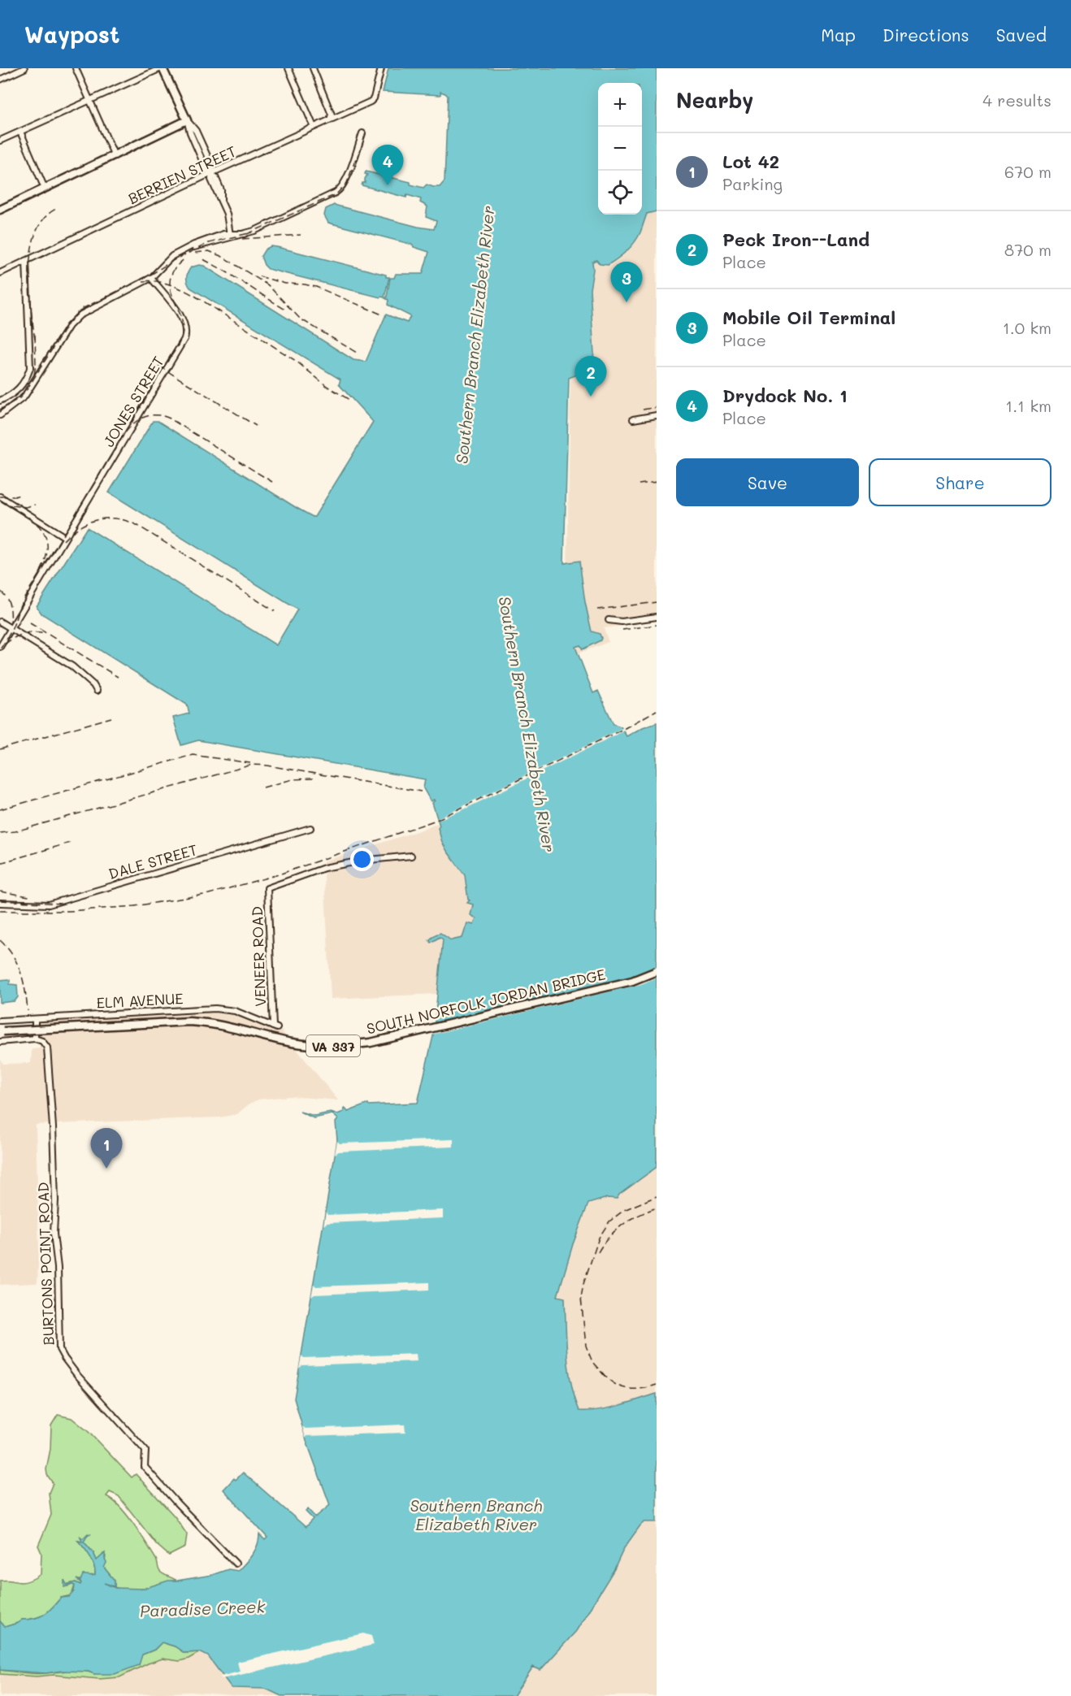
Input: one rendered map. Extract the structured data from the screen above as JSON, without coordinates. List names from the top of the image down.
{
  "streets": {
    "main road": ["SOUTH NORFOLK JORDAN BRIDGE", "VA 337"],
    "street": [
      "BERRIEN STREET",
      "JONES STREET",
      "DALE STREET",
      "VENEER ROAD",
      "ELM AVENUE",
      "BURTONS POINT ROAD"
    ]
  },
  "crossings": [
    ["VENEER ROAD", "ELM AVENUE"]
  ],
  "water": ["Southern Branch Elizabeth River", "Paradise Creek"],
  "page": {
    "header": "Waypost",
    "nav": ["Map", "Directions", "Saved"],
    "heading": ["Nearby", "4 results"],
    "map_buttons": ["+", "−"],
    "list": [
      {
        "mark": "1",
        "name": "Lot 42",
        "note": "Parking",
        "value": "670 m"
      },
      {
        "mark": "2",
        "name": "Peck Iron--Land",
        "note": "Place",
        "value": "870 m"
      },
      {
        "mark": "3",
        "name": "Mobile Oil Terminal",
        "note": "Place",
        "value": "1.0 km"
      },
      {
        "mark": "4",
        "name": "Drydock No. 1",
        "note": "Place",
        "value": "1.1 km"
      }
    ],
    "pins": [
      "4",
      "3",
      "2",
      "1"
    ],
    "buttons": ["Save", "Share"]
  }
}
